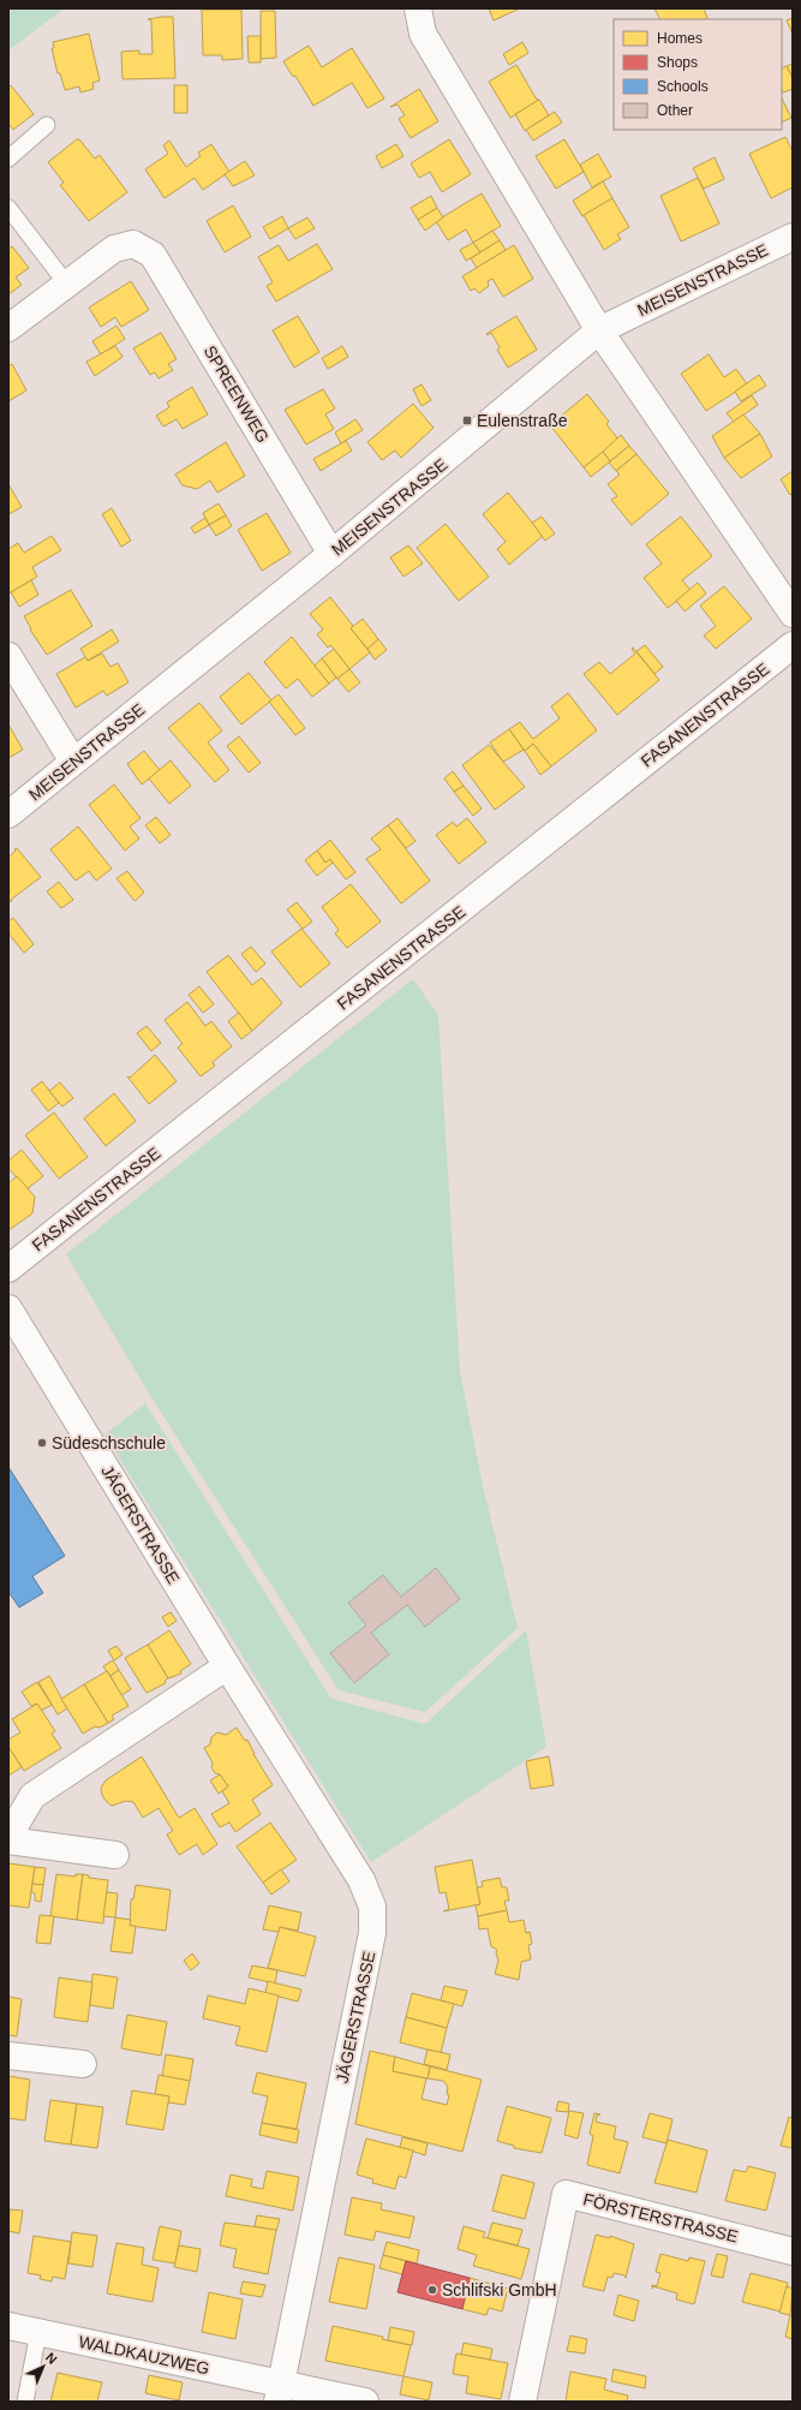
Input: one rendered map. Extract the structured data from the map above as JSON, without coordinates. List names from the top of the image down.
{
  "streets": {
    "street": [
      "MEISENSTRASSE",
      "SPREENWEG",
      "FASANENSTRASSE",
      "JÄGERSTRASSE",
      "FÖRSTERSTRASSE",
      "WALDKAUZWEG"
    ]
  },
  "crossings": [
    ["MEISENSTRASSE", "SPREENWEG"],
    ["JÄGERSTRASSE", "WALDKAUZWEG"]
  ],
  "places": {
    "transit": ["Eulenstraße"],
    "other": ["Südeschschule", "Schlifski GmbH"]
  },
  "legend": [
    "Homes",
    "Shops",
    "Schools",
    "Other"
  ],
  "north": "top right"
}
